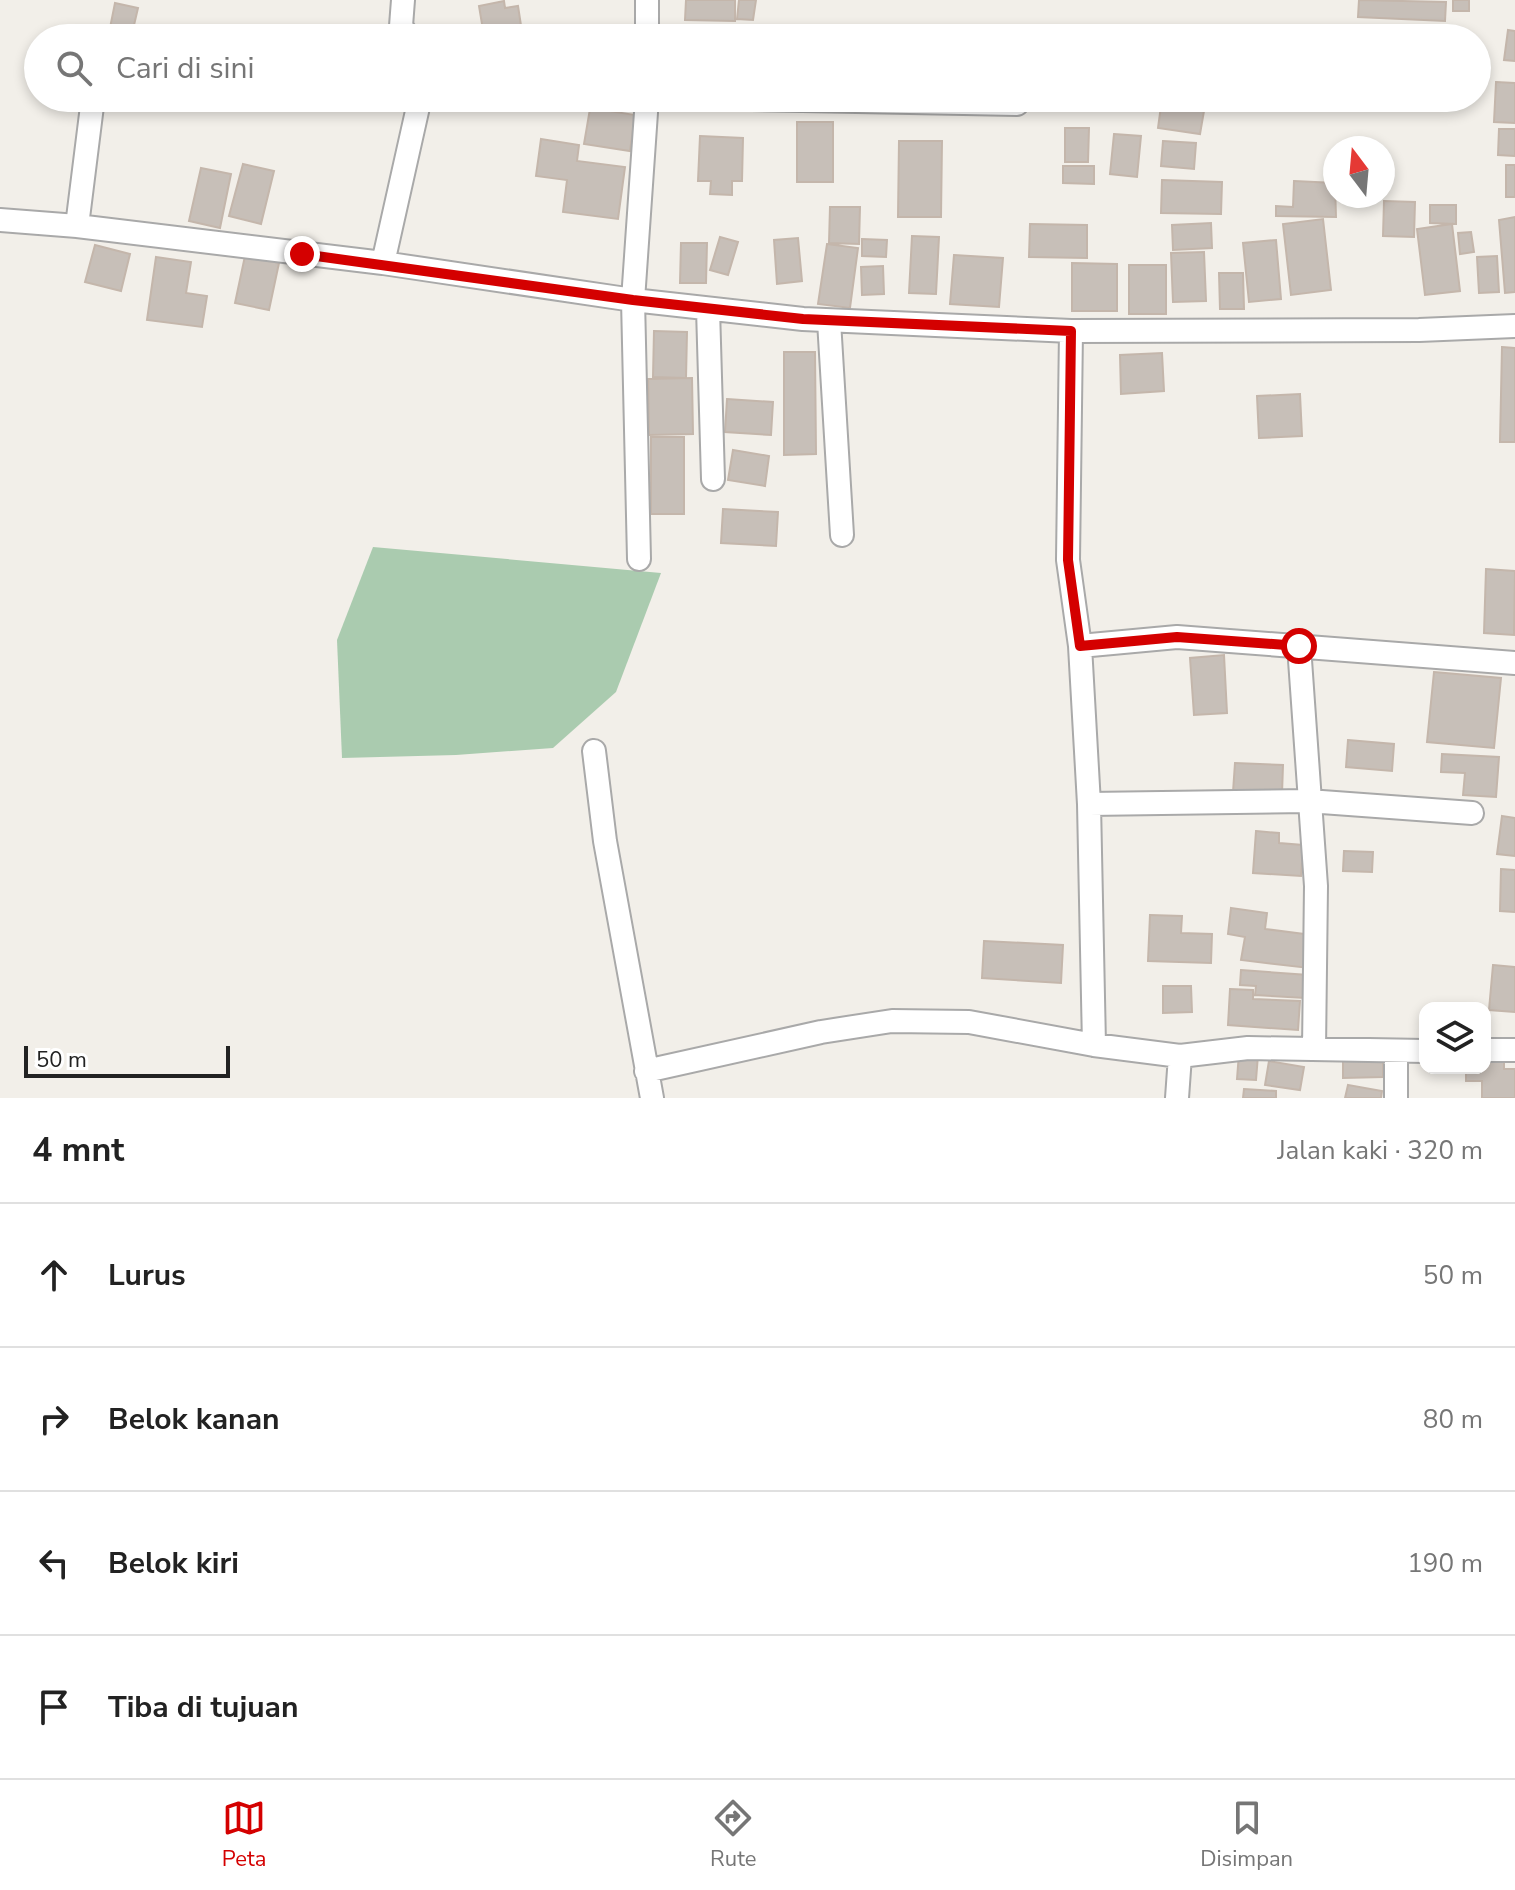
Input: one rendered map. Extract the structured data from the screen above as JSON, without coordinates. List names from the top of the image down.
{
  "scale_bar": "50 m",
  "north": "top",
  "page": {
    "search": "Cari di sini",
    "scale": "50 m",
    "heading": ["4 mnt", "Jalan kaki · 320 m"],
    "list": [
      ["Lurus", "50 m"],
      ["Belok kanan", "80 m"],
      ["Belok kiri", "190 m"],
      "Tiba di tujuan"
    ],
    "nav": ["Peta", "Rute", "Disimpan"]
  }
}
